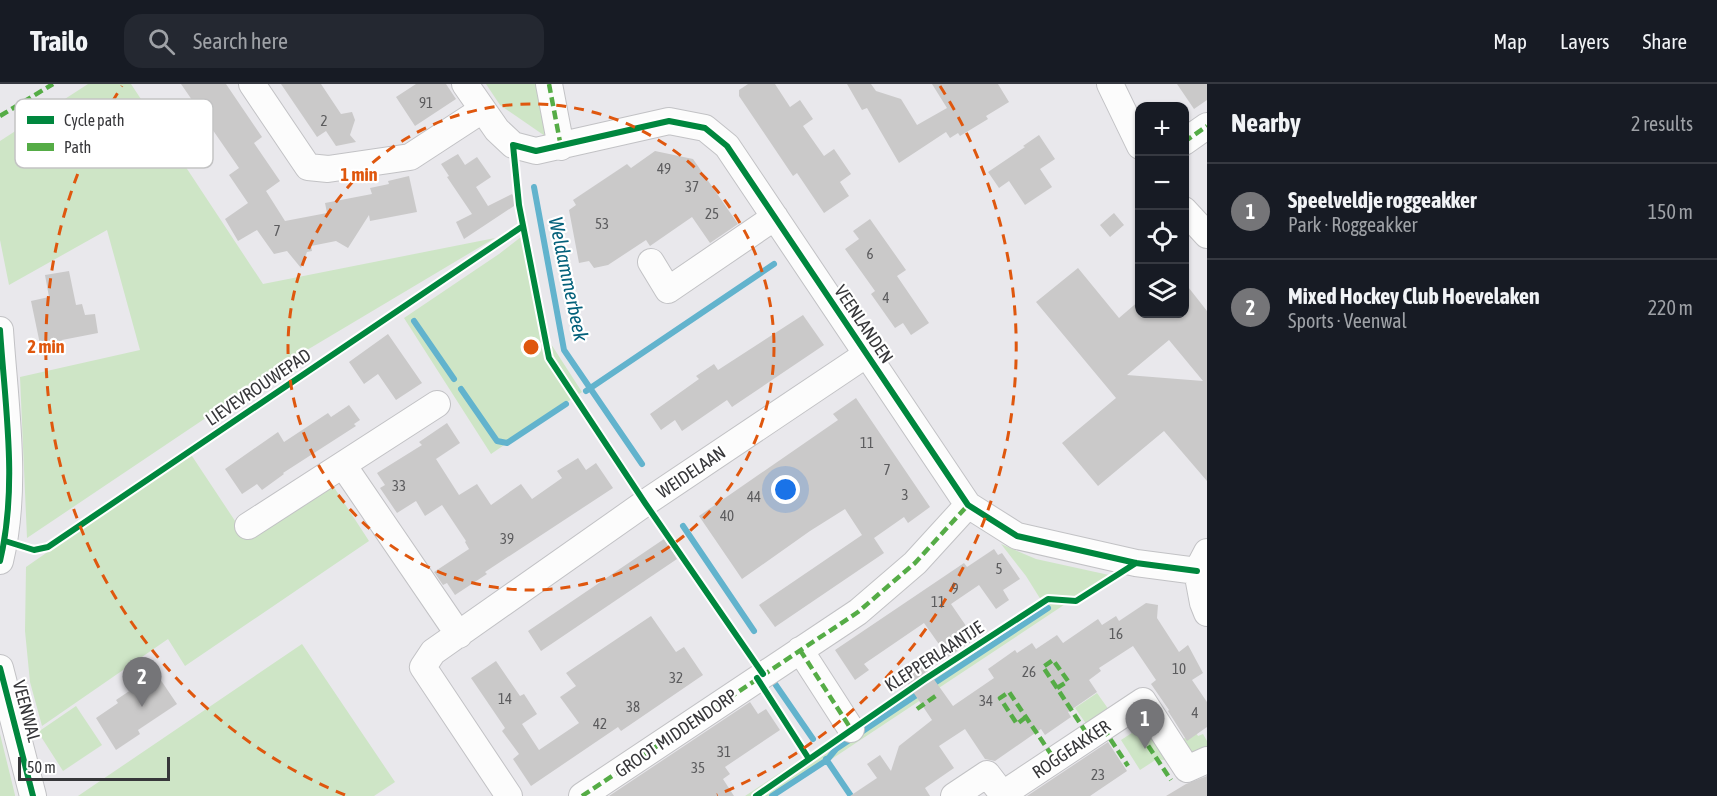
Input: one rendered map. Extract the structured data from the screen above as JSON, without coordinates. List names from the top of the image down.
{
  "streets": {
    "street": [
      "VEENLANDEN",
      "WEIDELAAN",
      "VEENWAL",
      "GROOT MIDDENDORP",
      "ROGGEAKKER"
    ],
    "cycle path": ["LIEVEVROUWEPAD", "KLEPPERLAANTJE"]
  },
  "crossings": [
    ["VEENLANDEN", "WEIDELAAN"],
    ["VEENLANDEN", "GROOT MIDDENDORP"]
  ],
  "water": ["Weldammerbeek"],
  "house_numbers": [
    "91",
    "2",
    "49",
    "37",
    "25",
    "53",
    "7",
    "6",
    "4",
    "11",
    "7",
    "33",
    "3",
    "44",
    "40",
    "39",
    "5",
    "9",
    "11",
    "16",
    "10",
    "26",
    "32",
    "14",
    "34",
    "38",
    "4",
    "42",
    "31",
    "35",
    "23"
  ],
  "legend": ["Cycle path", "Path"],
  "scale_bar": "50 m",
  "page": {
    "header": "Trailo",
    "search": "Search here",
    "nav": ["Map", "Layers", "Share"],
    "heading": ["Nearby", "2 results"],
    "map_buttons": ["+", "−"],
    "list": [
      {
        "mark": "1",
        "name": "Speelveldje roggeakker",
        "note": "Park · Roggeakker",
        "value": "150 m"
      },
      {
        "mark": "2",
        "name": "Mixed Hockey Club Hoevelaken",
        "note": "Sports · Veenwal",
        "value": "220 m"
      }
    ],
    "pins": ["2", "1"],
    "scale": "50 m"
  },
  "rings": ["1 min", "2 min"]
}
